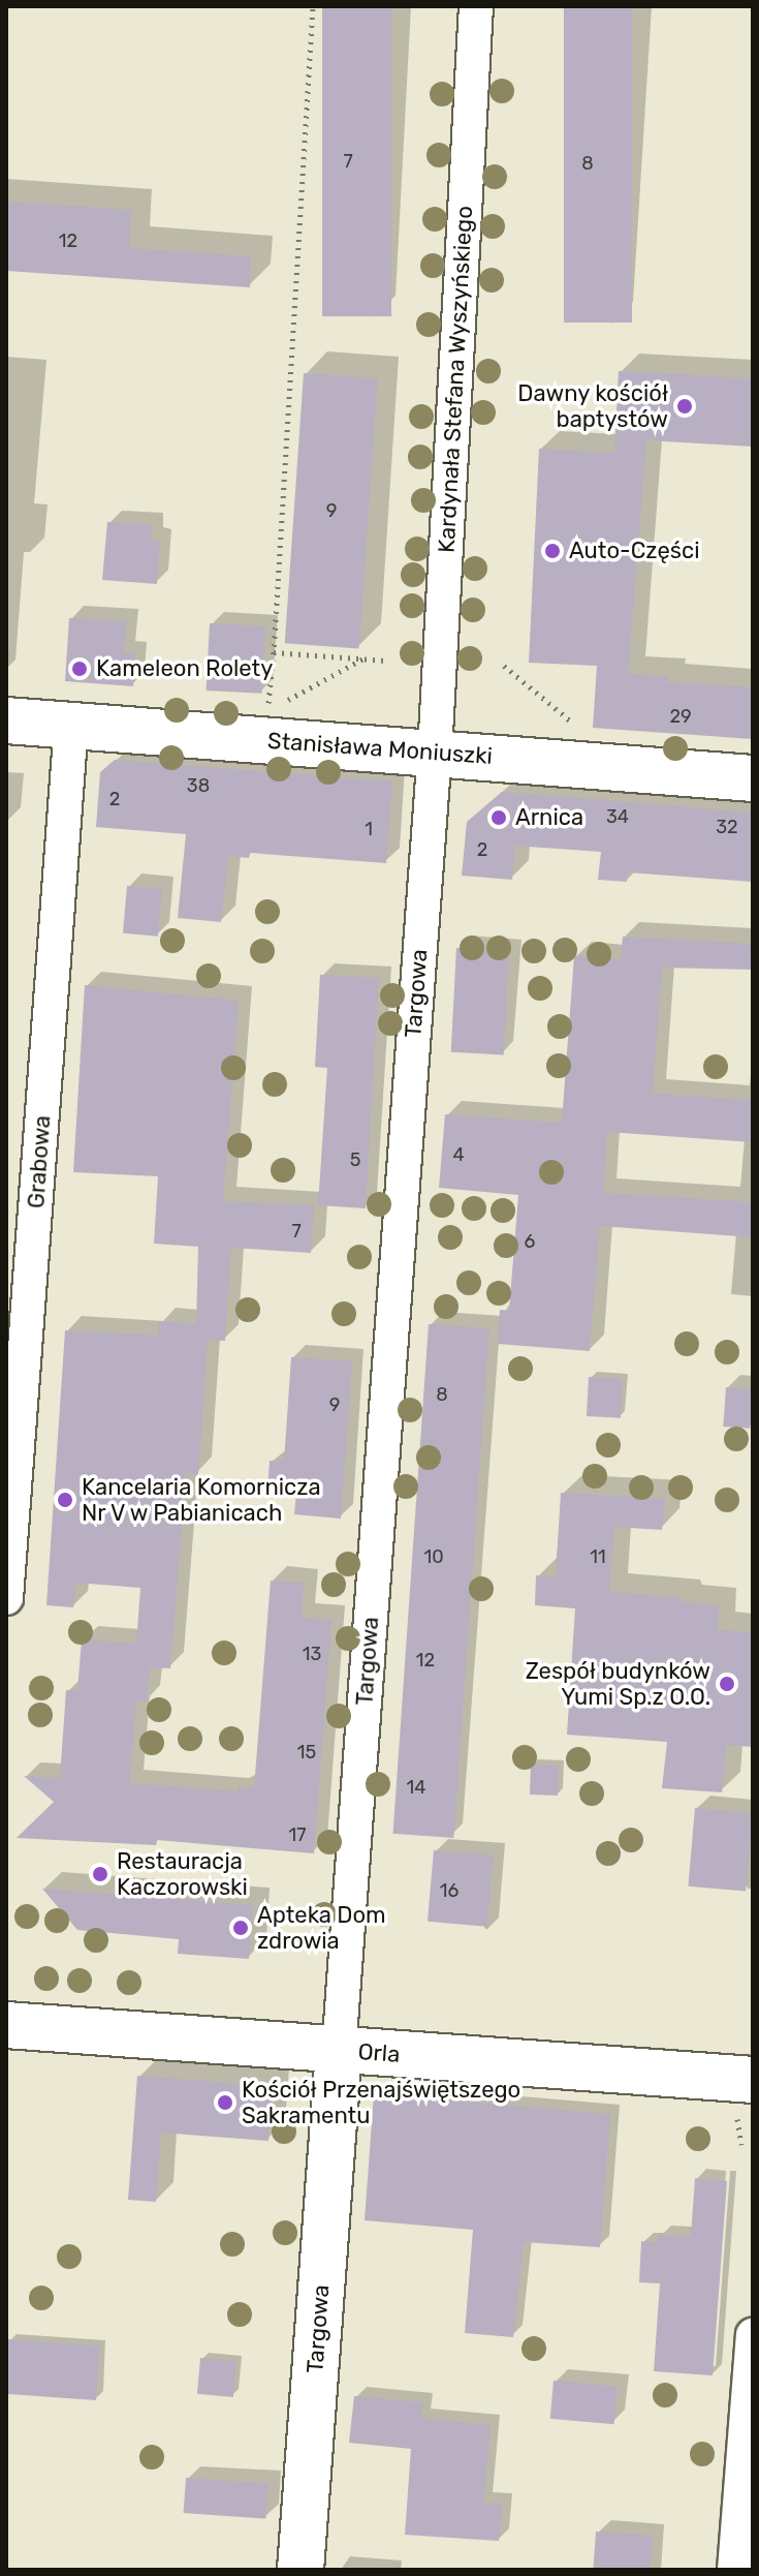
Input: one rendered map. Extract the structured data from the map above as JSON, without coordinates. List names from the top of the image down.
{
  "streets": {
    "street": [
      "Kardynała Stefana Wyszyńskiego",
      "Stanisława Moniuszki",
      "Targowa",
      "Grabowa",
      "Orla"
    ]
  },
  "crossings": [
    ["Kardynała Stefana Wyszyńskiego", "Stanisława Moniuszki"],
    ["Kardynała Stefana Wyszyńskiego", "Targowa"],
    ["Stanisława Moniuszki", "Targowa"],
    ["Stanisława Moniuszki", "Grabowa"],
    ["Targowa", "Orla"]
  ],
  "places": [
    "Dawny kościół baptystów",
    "Auto-Części",
    "Kameleon Rolety",
    "Arnica",
    "Kancelaria Komornicza Nr V w Pabianicach",
    "Zespół budynków Yumi Sp.z O.O.",
    "Restauracja Kaczorowski",
    "Apteka Dom zdrowia",
    "Kościół Przenajświętszego Sakramentu"
  ],
  "house_numbers": [
    "7",
    "8",
    "12",
    "9",
    "29",
    "38",
    "2",
    "34",
    "32",
    "1",
    "2",
    "4",
    "5",
    "7",
    "6",
    "8",
    "9",
    "10",
    "11",
    "13",
    "12",
    "15",
    "14",
    "17",
    "16"
  ]
}
